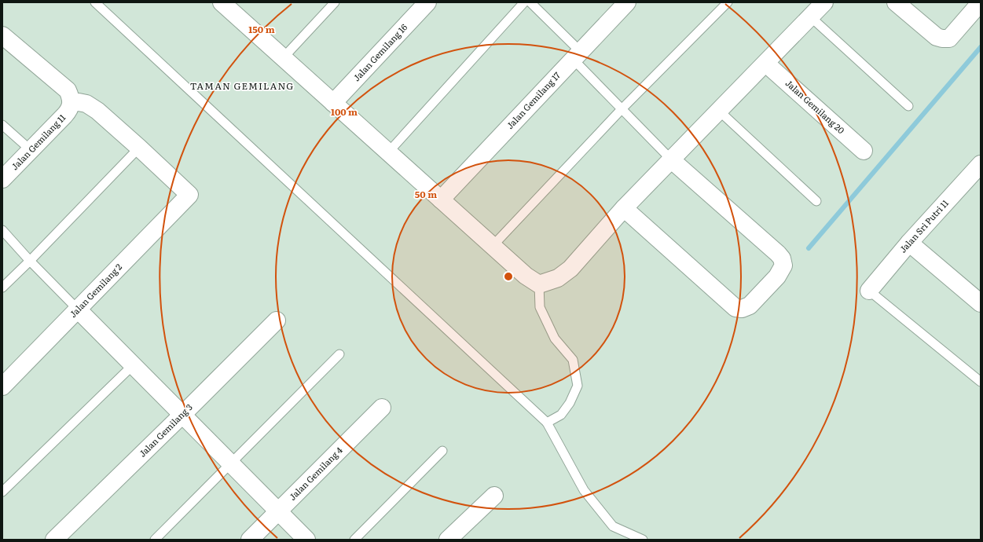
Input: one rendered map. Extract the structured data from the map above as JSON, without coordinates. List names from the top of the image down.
{
  "streets": {
    "street": [
      "Jalan Gemilang 16",
      "Jalan Gemilang 17",
      "Jalan Gemilang 20",
      "Jalan Gemilang 11",
      "Jalan Sri Putri 11",
      "Jalan Gemilang 2",
      "Jalan Gemilang 3",
      "Jalan Gemilang 4"
    ]
  },
  "districts": ["TAMAN GEMILANG"],
  "rings": ["150 m", "100 m", "50 m"]
}
